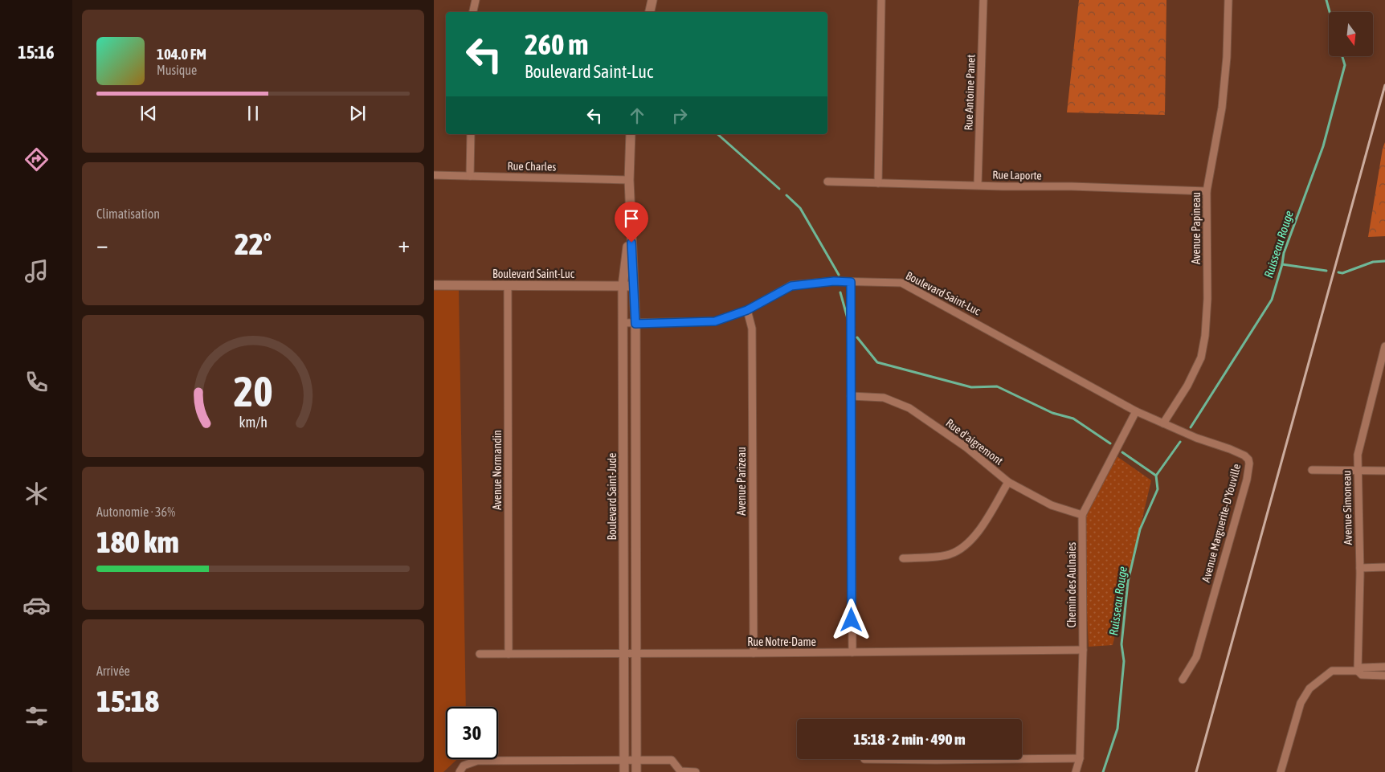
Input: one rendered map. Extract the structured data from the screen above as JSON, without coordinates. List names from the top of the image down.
{
  "streets": {
    "street": [
      "Rue Antoine Panet",
      "Rue Charles",
      "Rue Laporte",
      "Avenue Papineau",
      "Boulevard Saint-Luc",
      "Rue d'aigremont",
      "Avenue Normandin",
      "Avenue Parizeau",
      "Boulevard Saint-Jude",
      "Avenue Simoneau",
      "Avenue Marguerite-D'Youville",
      "Chemin des Aulnaies",
      "Rue Notre-Dame"
    ]
  },
  "crossings": [
    ["Rue Antoine Panet", "Rue Laporte"],
    ["Rue Charles", "Boulevard Saint-Jude"],
    ["Rue Laporte", "Avenue Papineau"],
    ["Avenue Papineau", "Boulevard Saint-Luc"],
    ["Avenue Papineau", "Avenue Marguerite-D'Youville"],
    ["Boulevard Saint-Luc", "Avenue Normandin"],
    ["Boulevard Saint-Luc", "Avenue Parizeau"],
    ["Boulevard Saint-Luc", "Boulevard Saint-Jude"],
    ["Boulevard Saint-Luc", "Avenue Marguerite-D'Youville"],
    ["Boulevard Saint-Luc", "Chemin des Aulnaies"],
    ["Rue d'aigremont", "Chemin des Aulnaies"],
    ["Avenue Normandin", "Rue Notre-Dame"],
    ["Avenue Parizeau", "Rue Notre-Dame"],
    ["Boulevard Saint-Jude", "Rue Notre-Dame"],
    ["Chemin des Aulnaies", "Rue Notre-Dame"]
  ],
  "water": ["Ruisseau Rouge"],
  "north": "bottom",
  "page": {
    "tabs": "15:16",
    "turn": ["260 m", "Boulevard Saint-Luc"],
    "song": ["104.0 FM", "Musique"],
    "tile": [
      "Climatisation",
      ["Autonomie · 36%", "180 km"],
      ["Arrivée", "15:18"]
    ],
    "heat": ["−", "22°", "+"],
    "limit": "30",
    "trip": "15:18 · 2 min · 490 m",
    "gauge": ["20", "km/h"]
  }
}
